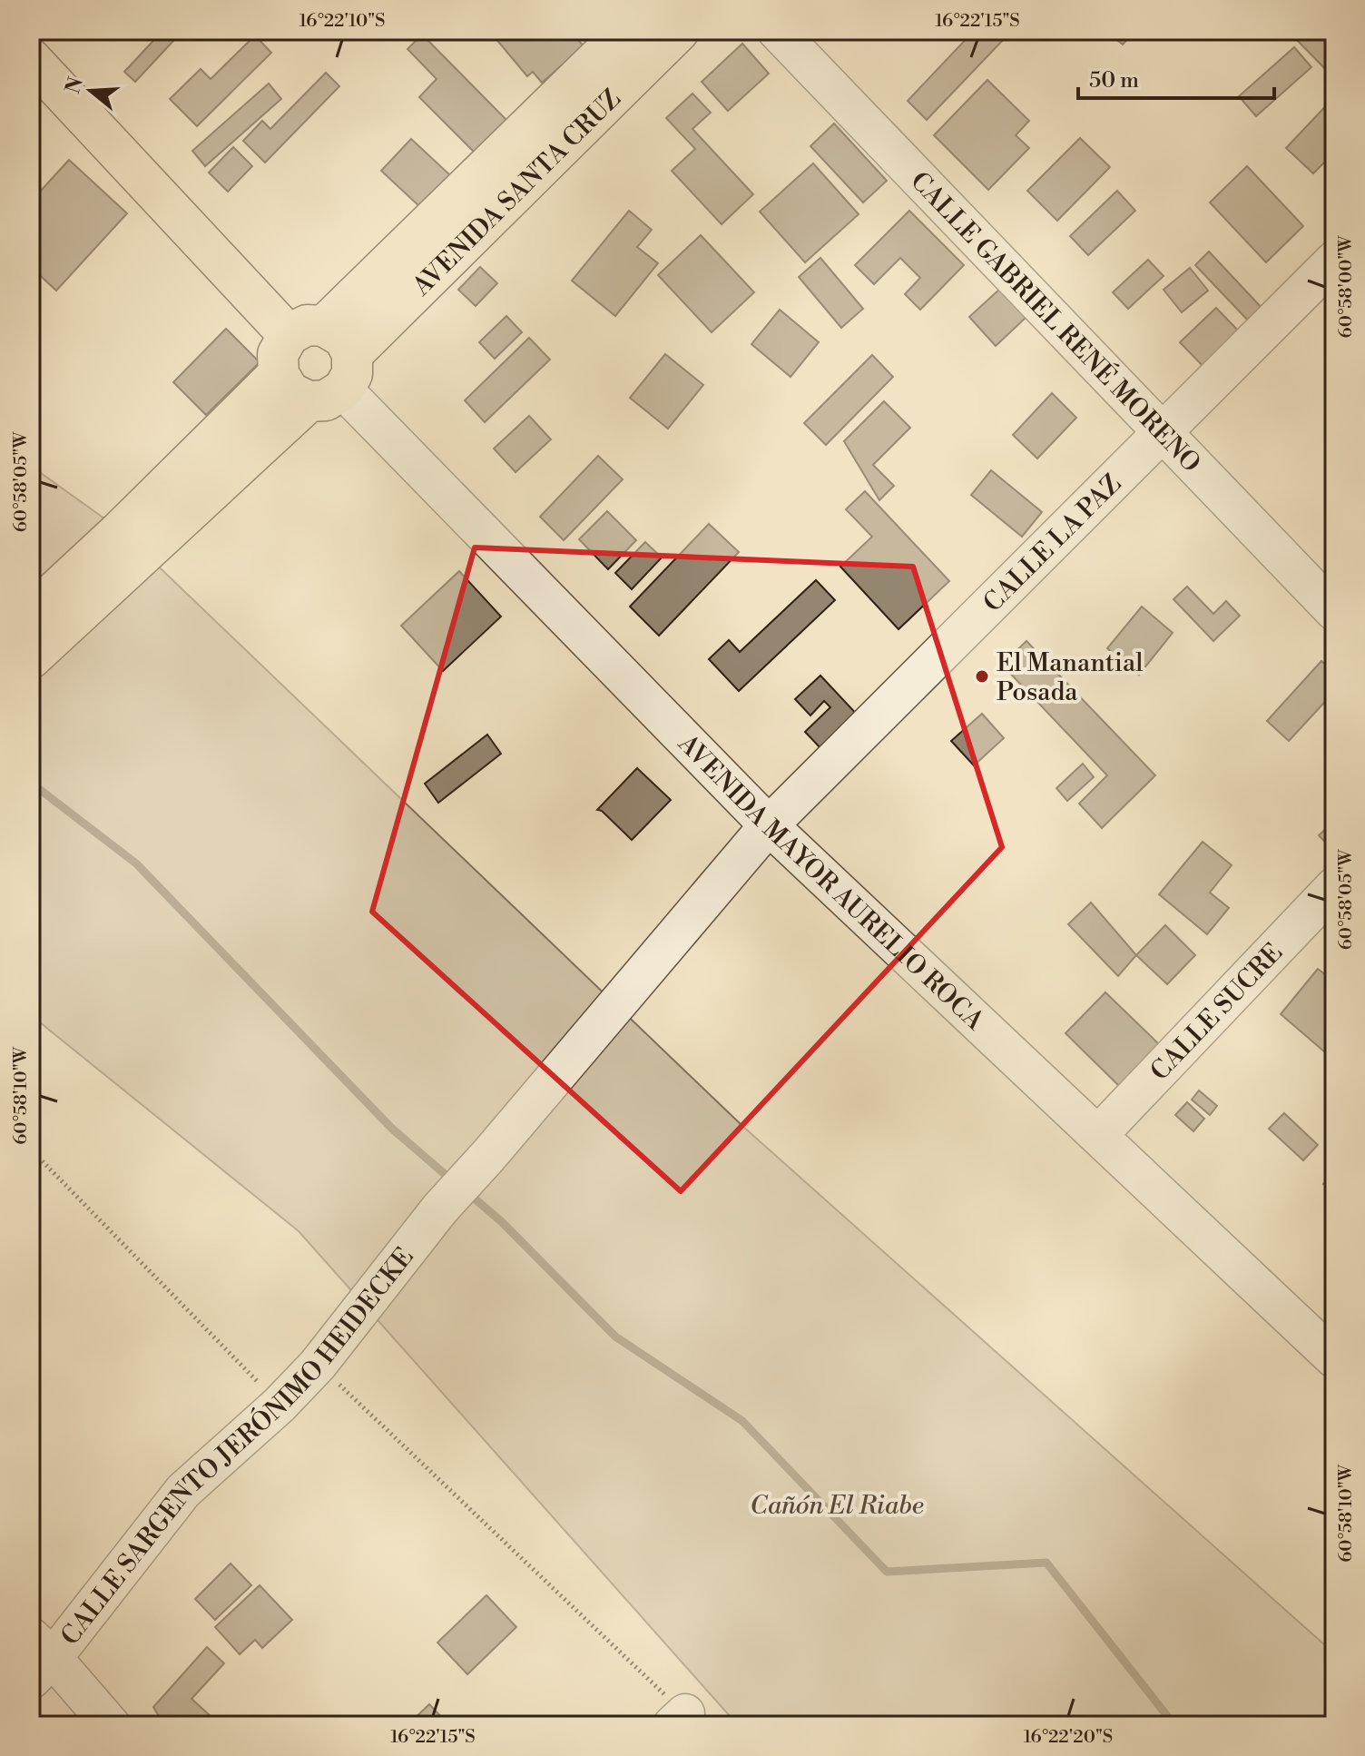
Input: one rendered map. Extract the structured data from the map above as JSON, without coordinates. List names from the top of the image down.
{
  "streets": {
    "main road": ["AVENIDA SANTA CRUZ"],
    "street": [
      "CALLE GABRIEL RENÉ MORENO",
      "CALLE LA PAZ",
      "AVENIDA MAYOR AURELIO ROCA",
      "CALLE SUCRE",
      "CALLE SARGENTO JERÓNIMO HEIDECKE"
    ]
  },
  "crossings": [
    ["AVENIDA SANTA CRUZ", "AVENIDA MAYOR AURELIO ROCA"],
    ["CALLE GABRIEL RENÉ MORENO", "CALLE LA PAZ"],
    ["CALLE LA PAZ", "AVENIDA MAYOR AURELIO ROCA"],
    ["CALLE LA PAZ", "CALLE SARGENTO JERÓNIMO HEIDECKE"],
    ["AVENIDA MAYOR AURELIO ROCA", "CALLE SUCRE"]
  ],
  "parks": ["Cañón El Riabe"],
  "places": ["El Manantial Posada"],
  "scale_bar": "50 m",
  "north": "left",
  "coordinates": [
    "16°22'10\"S",
    "16°22'15\"S",
    "60°58'00\"W",
    "60°58'05\"W",
    "60°58'10\"W",
    "16°22'20\"S"
  ]
}
